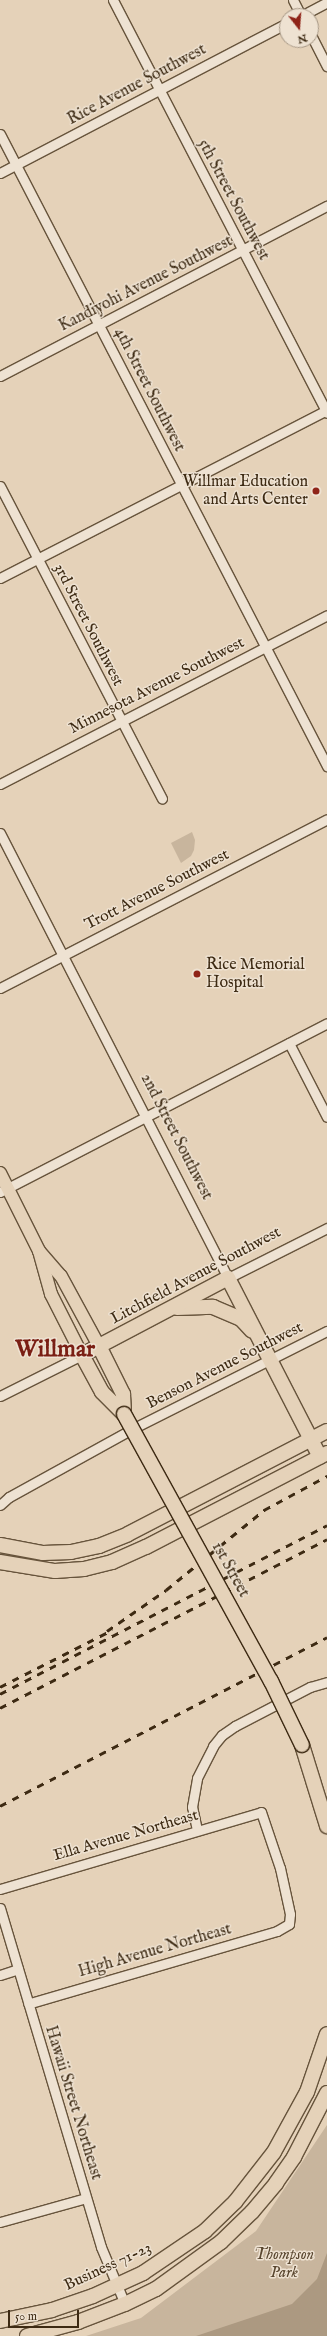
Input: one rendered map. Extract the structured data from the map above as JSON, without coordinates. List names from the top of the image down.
{
  "streets": {
    "highway": [
      "2nd Street Southwest",
      "Litchfield Avenue Southwest",
      "1st Street",
      "Business 71-23"
    ],
    "street": [
      "Rice Avenue Southwest",
      "5th Street Southwest",
      "Kandiyohi Avenue Southwest",
      "4th Street Southwest",
      "3rd Street Southwest",
      "Minnesota Avenue Southwest",
      "Trott Avenue Southwest",
      "Benson Avenue Southwest",
      "Ella Avenue Northeast",
      "High Avenue Northeast",
      "Hawaii Street Northeast"
    ]
  },
  "crossings": [
    ["Rice Avenue Southwest", "5th Street Southwest"],
    ["Rice Avenue Southwest", "4th Street Southwest"],
    ["5th Street Southwest", "Kandiyohi Avenue Southwest"],
    ["Kandiyohi Avenue Southwest", "4th Street Southwest"],
    ["4th Street Southwest", "Minnesota Avenue Southwest"],
    ["3rd Street Southwest", "Minnesota Avenue Southwest"],
    ["Trott Avenue Southwest", "2nd Street Southwest"],
    ["2nd Street Southwest", "Litchfield Avenue Southwest"],
    ["2nd Street Southwest", "Benson Avenue Southwest"],
    ["Litchfield Avenue Southwest", "1st Street"],
    ["Ella Avenue Northeast", "High Avenue Northeast"],
    ["High Avenue Northeast", "Hawaii Street Northeast"],
    ["Hawaii Street Northeast", "Business 71-23"]
  ],
  "districts": ["Willmar"],
  "parks": ["Thompson Park"],
  "places": ["Willmar Education and Arts Center", "Rice Memorial Hospital"],
  "scale_bar": "50 m",
  "north": "bottom"
}
